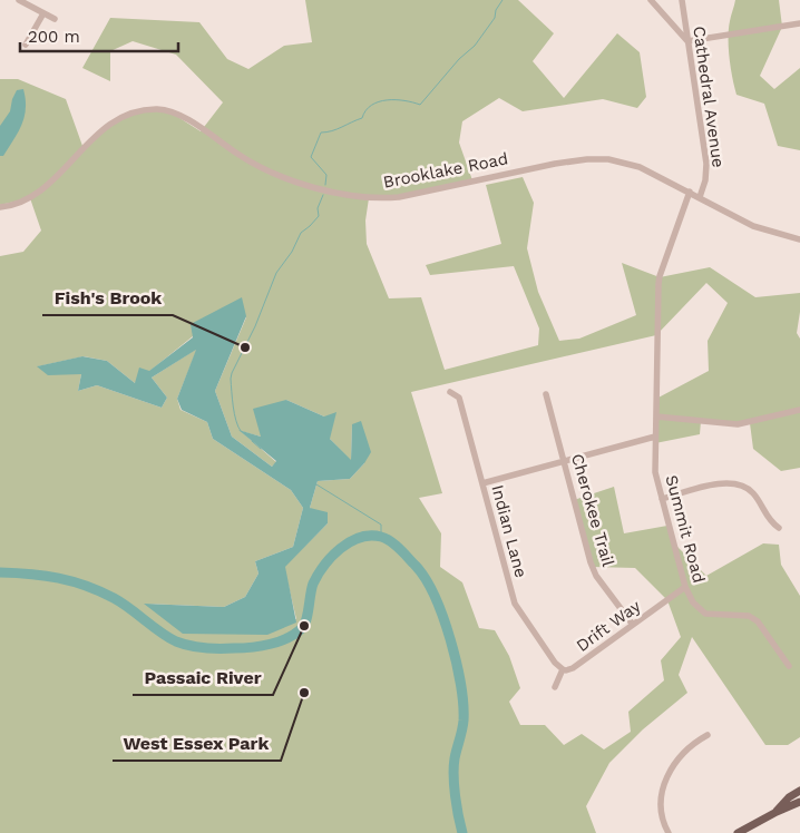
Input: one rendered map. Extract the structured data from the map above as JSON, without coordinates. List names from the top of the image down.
{
  "streets": {
    "street": [
      "Cathedral Avenue",
      "Brooklake Road",
      "Cherokee Trail",
      "Summit Road",
      "Indian Lane",
      "Drift Way"
    ]
  },
  "crossings": [
    ["Cathedral Avenue", "Brooklake Road"],
    ["Cherokee Trail", "Drift Way"],
    ["Summit Road", "Drift Way"],
    ["Indian Lane", "Drift Way"]
  ],
  "places": ["Fish's Brook", "Passaic River", "West Essex Park"],
  "scale_bar": "200 m"
}
